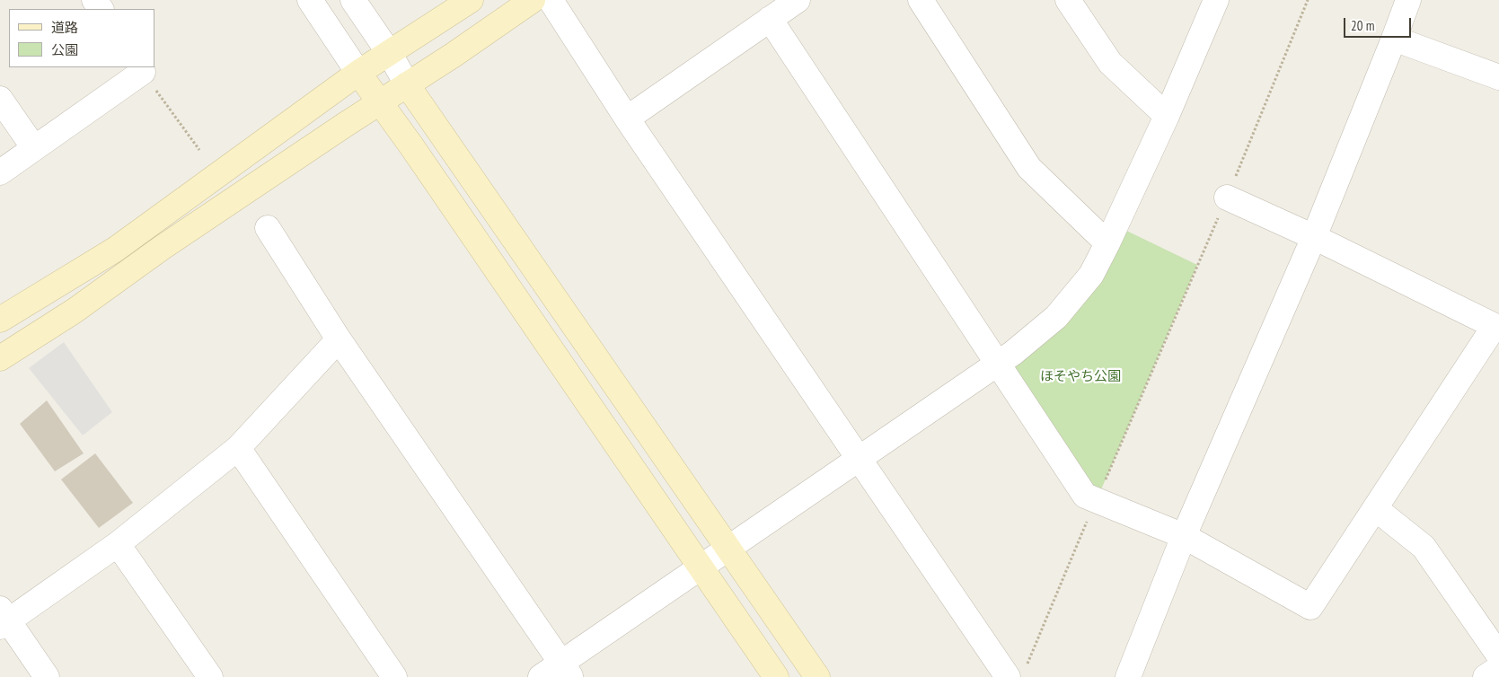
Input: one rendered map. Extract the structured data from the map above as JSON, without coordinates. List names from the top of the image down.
{
  "parks": ["ほそやち公園"],
  "legend": ["道路", "公園"],
  "scale_bar": "20 m"
}
